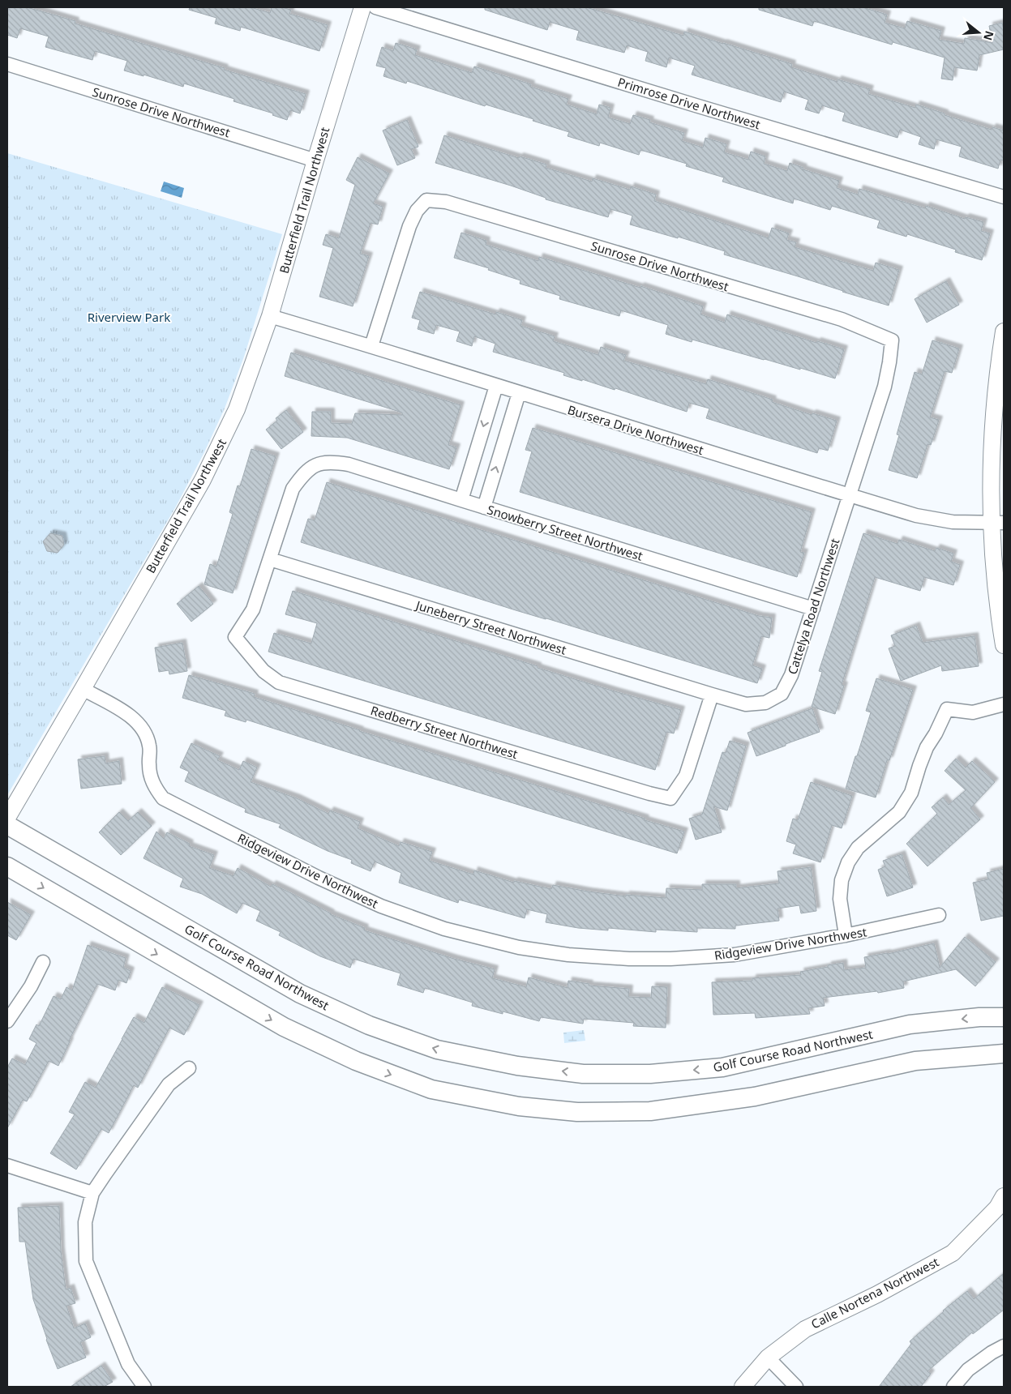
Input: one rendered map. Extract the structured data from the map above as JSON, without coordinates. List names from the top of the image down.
{
  "streets": {
    "main road": ["Golf Course Road Northwest"],
    "street": [
      "Primrose Drive Northwest",
      "Sunrose Drive Northwest",
      "Butterfield Trail Northwest",
      "Bursera Drive Northwest",
      "Snowberry Street Northwest",
      "Cattelya Road Northwest",
      "Juneberry Street Northwest",
      "Redberry Street Northwest",
      "Ridgeview Drive Northwest",
      "Calle Nortena Northwest"
    ]
  },
  "crossings": [
    ["Sunrose Drive Northwest", "Butterfield Trail Northwest"],
    ["Sunrose Drive Northwest", "Bursera Drive Northwest"],
    ["Sunrose Drive Northwest", "Cattelya Road Northwest"],
    ["Butterfield Trail Northwest", "Bursera Drive Northwest"],
    ["Butterfield Trail Northwest", "Ridgeview Drive Northwest"],
    ["Bursera Drive Northwest", "Cattelya Road Northwest"],
    ["Snowberry Street Northwest", "Cattelya Road Northwest"],
    ["Snowberry Street Northwest", "Juneberry Street Northwest"],
    ["Snowberry Street Northwest", "Redberry Street Northwest"],
    ["Cattelya Road Northwest", "Juneberry Street Northwest"],
    ["Cattelya Road Northwest", "Redberry Street Northwest"],
    ["Juneberry Street Northwest", "Redberry Street Northwest"]
  ],
  "parks": ["Riverview Park"],
  "north": "right"
}
